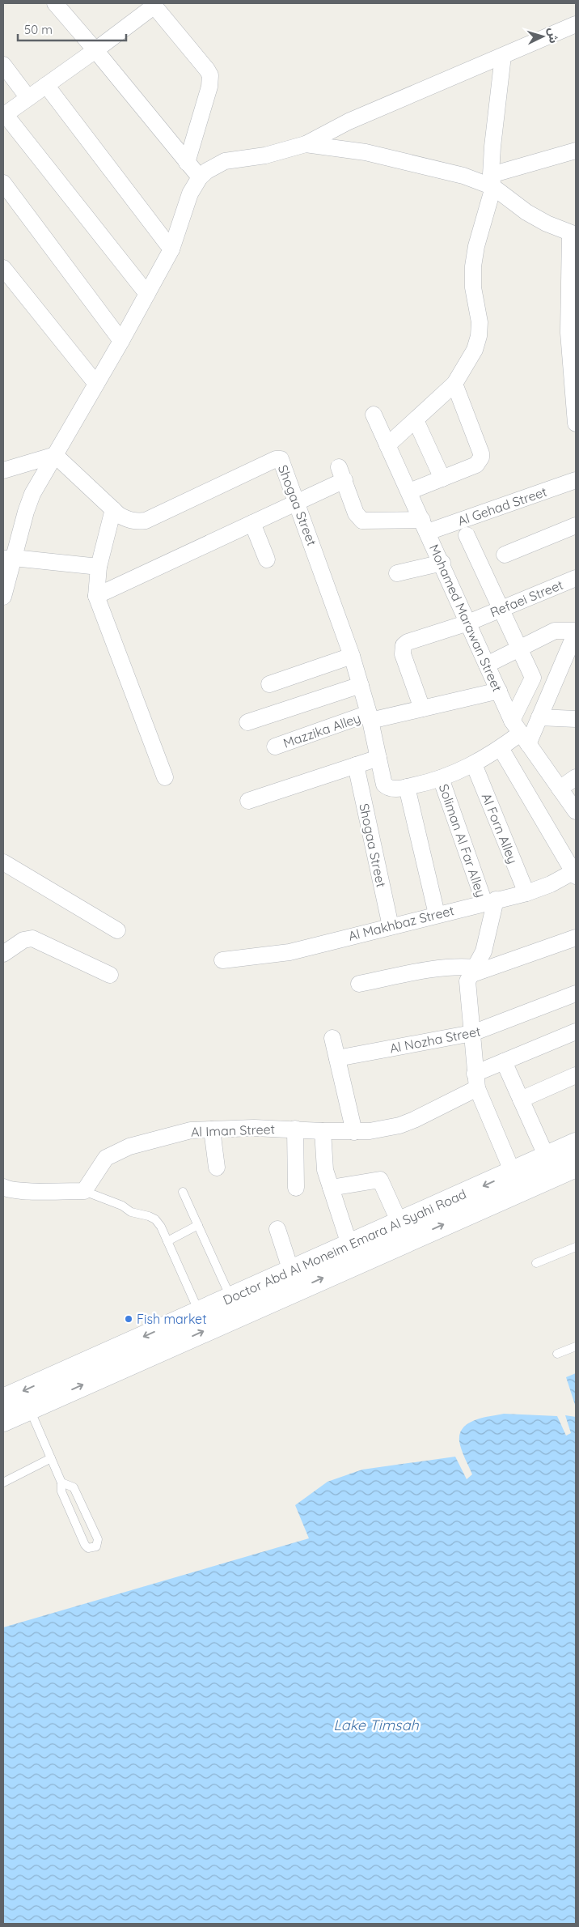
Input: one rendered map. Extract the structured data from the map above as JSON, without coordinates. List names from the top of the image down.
{
  "streets": {
    "main road": ["Doctor Abd Al Moneim Emara Al Syahi Road"],
    "street": [
      "Shogaa Street",
      "Al Gehad Street",
      "Refaei Street",
      "Mohamed Marawan Street",
      "Mazzika Alley",
      "Al Forn Alley",
      "Soliman Al Far Alley",
      "Al Makhbaz Street",
      "Al Nozha Street",
      "Al Iman Street"
    ]
  },
  "crossings": [
    ["Shogaa Street", "Al Gehad Street"],
    ["Shogaa Street", "Mohamed Marawan Street"],
    ["Shogaa Street", "Mazzika Alley"],
    ["Shogaa Street", "Al Forn Alley"],
    ["Shogaa Street", "Soliman Al Far Alley"],
    ["Shogaa Street", "Al Makhbaz Street"],
    ["Al Gehad Street", "Mohamed Marawan Street"],
    ["Refaei Street", "Mohamed Marawan Street"],
    ["Refaei Street", "Mazzika Alley"],
    ["Mohamed Marawan Street", "Mazzika Alley"],
    ["Al Forn Alley", "Al Makhbaz Street"],
    ["Soliman Al Far Alley", "Al Makhbaz Street"]
  ],
  "water": ["Lake Timsah"],
  "places": ["Fish market"],
  "scale_bar": "50 m",
  "north": "right"
}
